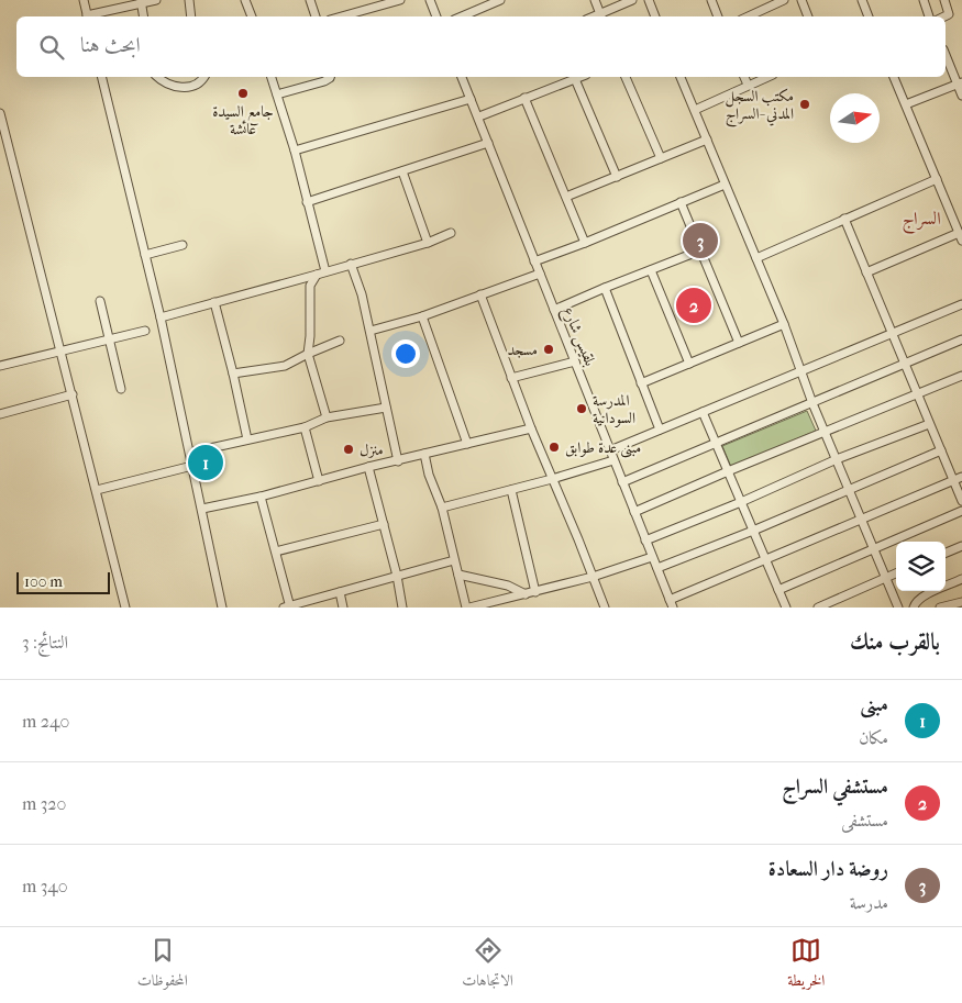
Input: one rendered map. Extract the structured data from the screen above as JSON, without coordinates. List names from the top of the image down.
{
  "streets": {
    "street": ["بلقيس شارع"]
  },
  "districts": ["السراج"],
  "places": [
    "جامع السيدة عائشة",
    "مكتب السجل المدني -السراج",
    "مسجد",
    "المدرسة السودانية",
    "مبنى عدة طوابق",
    "منزل"
  ],
  "scale_bar": "100 m",
  "north": "right",
  "page": {
    "search": "ابحث هنا",
    "pins": ["3", "2", "1"],
    "scale": "100 m",
    "heading": ["بالقرب منك", "النتائج: 3"],
    "list": [
      {
        "mark": "1",
        "name": "مبنى",
        "note": "مكان",
        "value": "240 m"
      },
      {
        "mark": "2",
        "name": "مستشفي السراج",
        "note": "مستشفى",
        "value": "320 m"
      },
      {
        "mark": "3",
        "name": "روضة دار السعادة",
        "note": "مدرسة",
        "value": "340 m"
      }
    ],
    "nav": ["الخريطة", "الاتجاهات", "المحفوظات"]
  }
}
